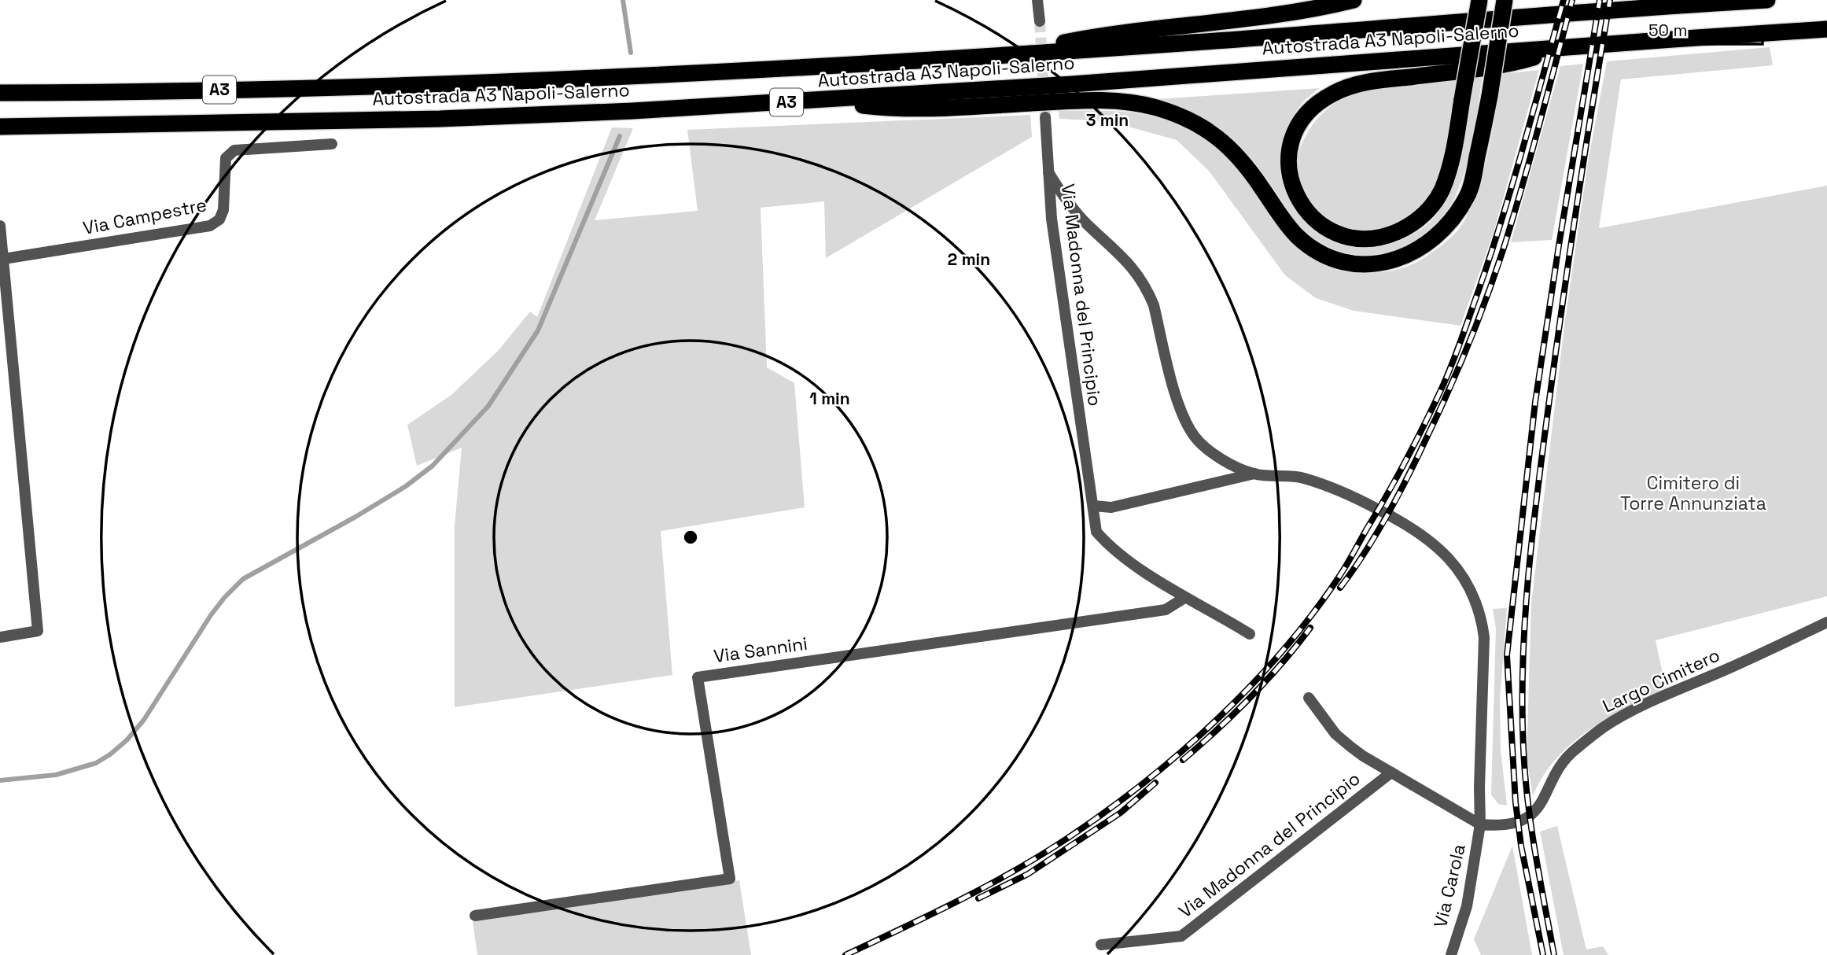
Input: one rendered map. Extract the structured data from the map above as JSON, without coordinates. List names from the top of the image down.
{
  "streets": {
    "highway": ["Autostrada A3 Napoli-Salerno", "A3"],
    "street": [
      "Via Campestre",
      "Via Madonna del Principio",
      "Via Sannini",
      "Largo Cimitero",
      "Via Carola"
    ]
  },
  "crossings": [
    ["Via Madonna del Principio", "Via Sannini"],
    ["Via Madonna del Principio", "Largo Cimitero"],
    ["Via Madonna del Principio", "Via Carola"],
    ["Largo Cimitero", "Via Carola"]
  ],
  "parks": ["Cimitero di Torre Annunziata"],
  "scale_bar": "50 m",
  "rings": ["3 min", "2 min", "1 min"]
}
